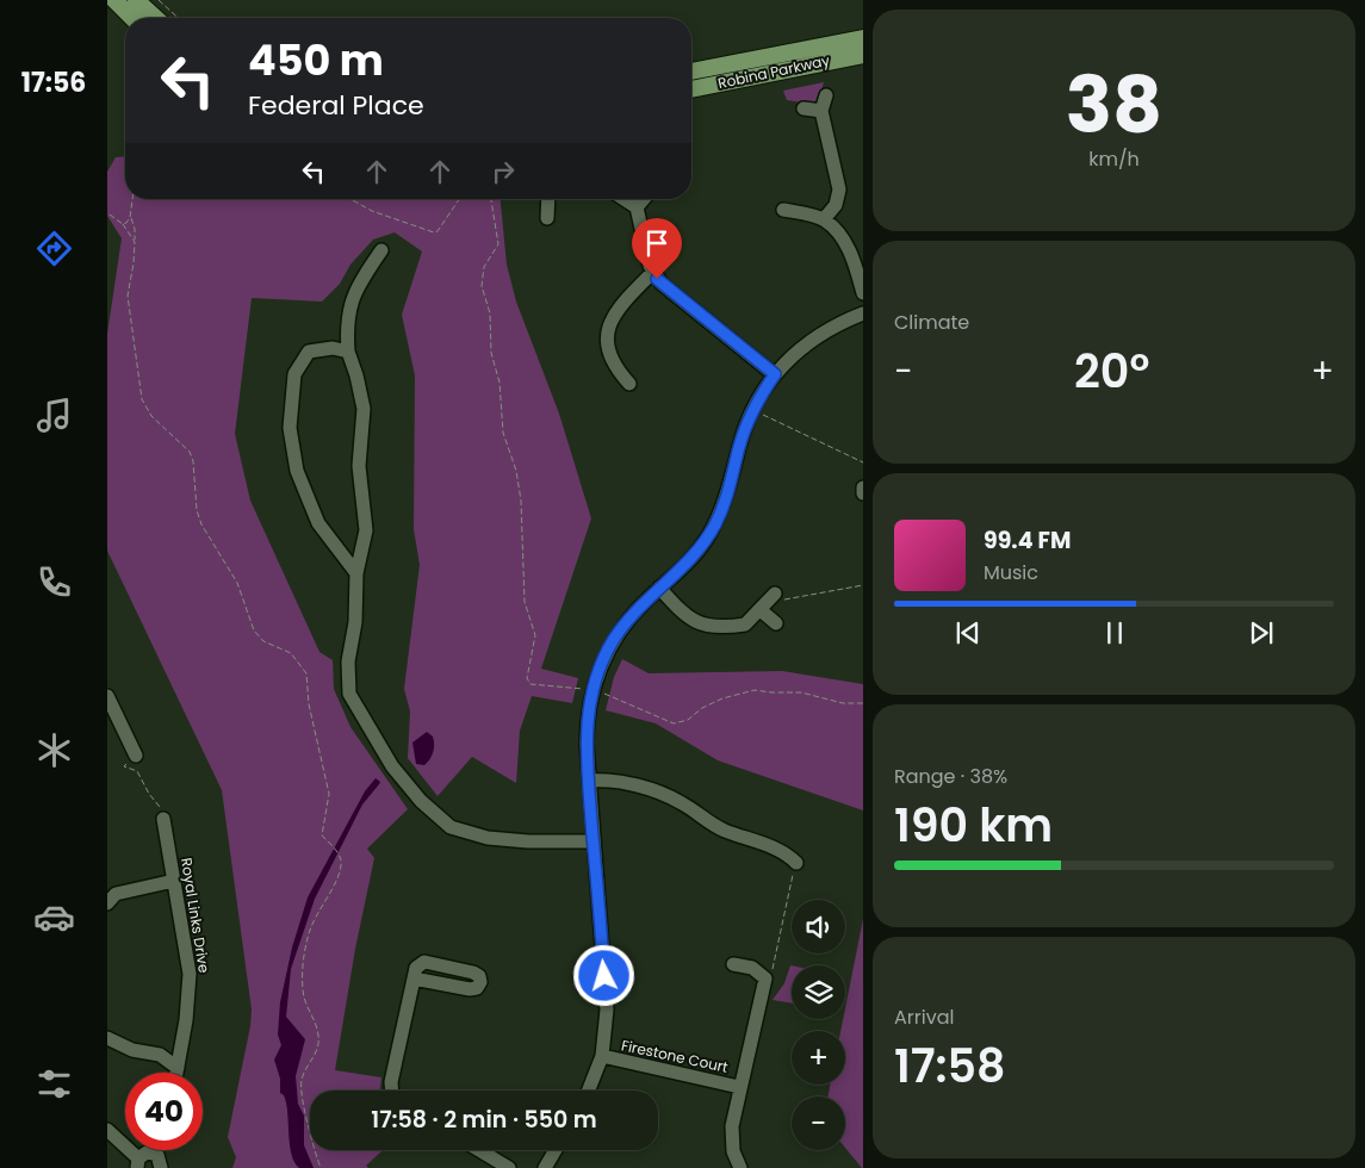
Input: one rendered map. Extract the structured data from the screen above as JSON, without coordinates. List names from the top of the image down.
{
  "streets": {
    "main road": ["Robina Parkway"],
    "street": ["Royal Links Drive", "Firestone Court"]
  },
  "page": {
    "tabs": "17:56",
    "tile": [
      ["38", "km/h"],
      "Climate",
      ["Range · 38%", "190 km"],
      ["Arrival", "17:58"]
    ],
    "turn": ["450 m", "Federal Place"],
    "heat": ["−", "20°", "+"],
    "song": ["99.4 FM", "Music"],
    "map_buttons": ["+", "−"],
    "limit": "40",
    "trip": "17:58 · 2 min · 550 m"
  }
}
